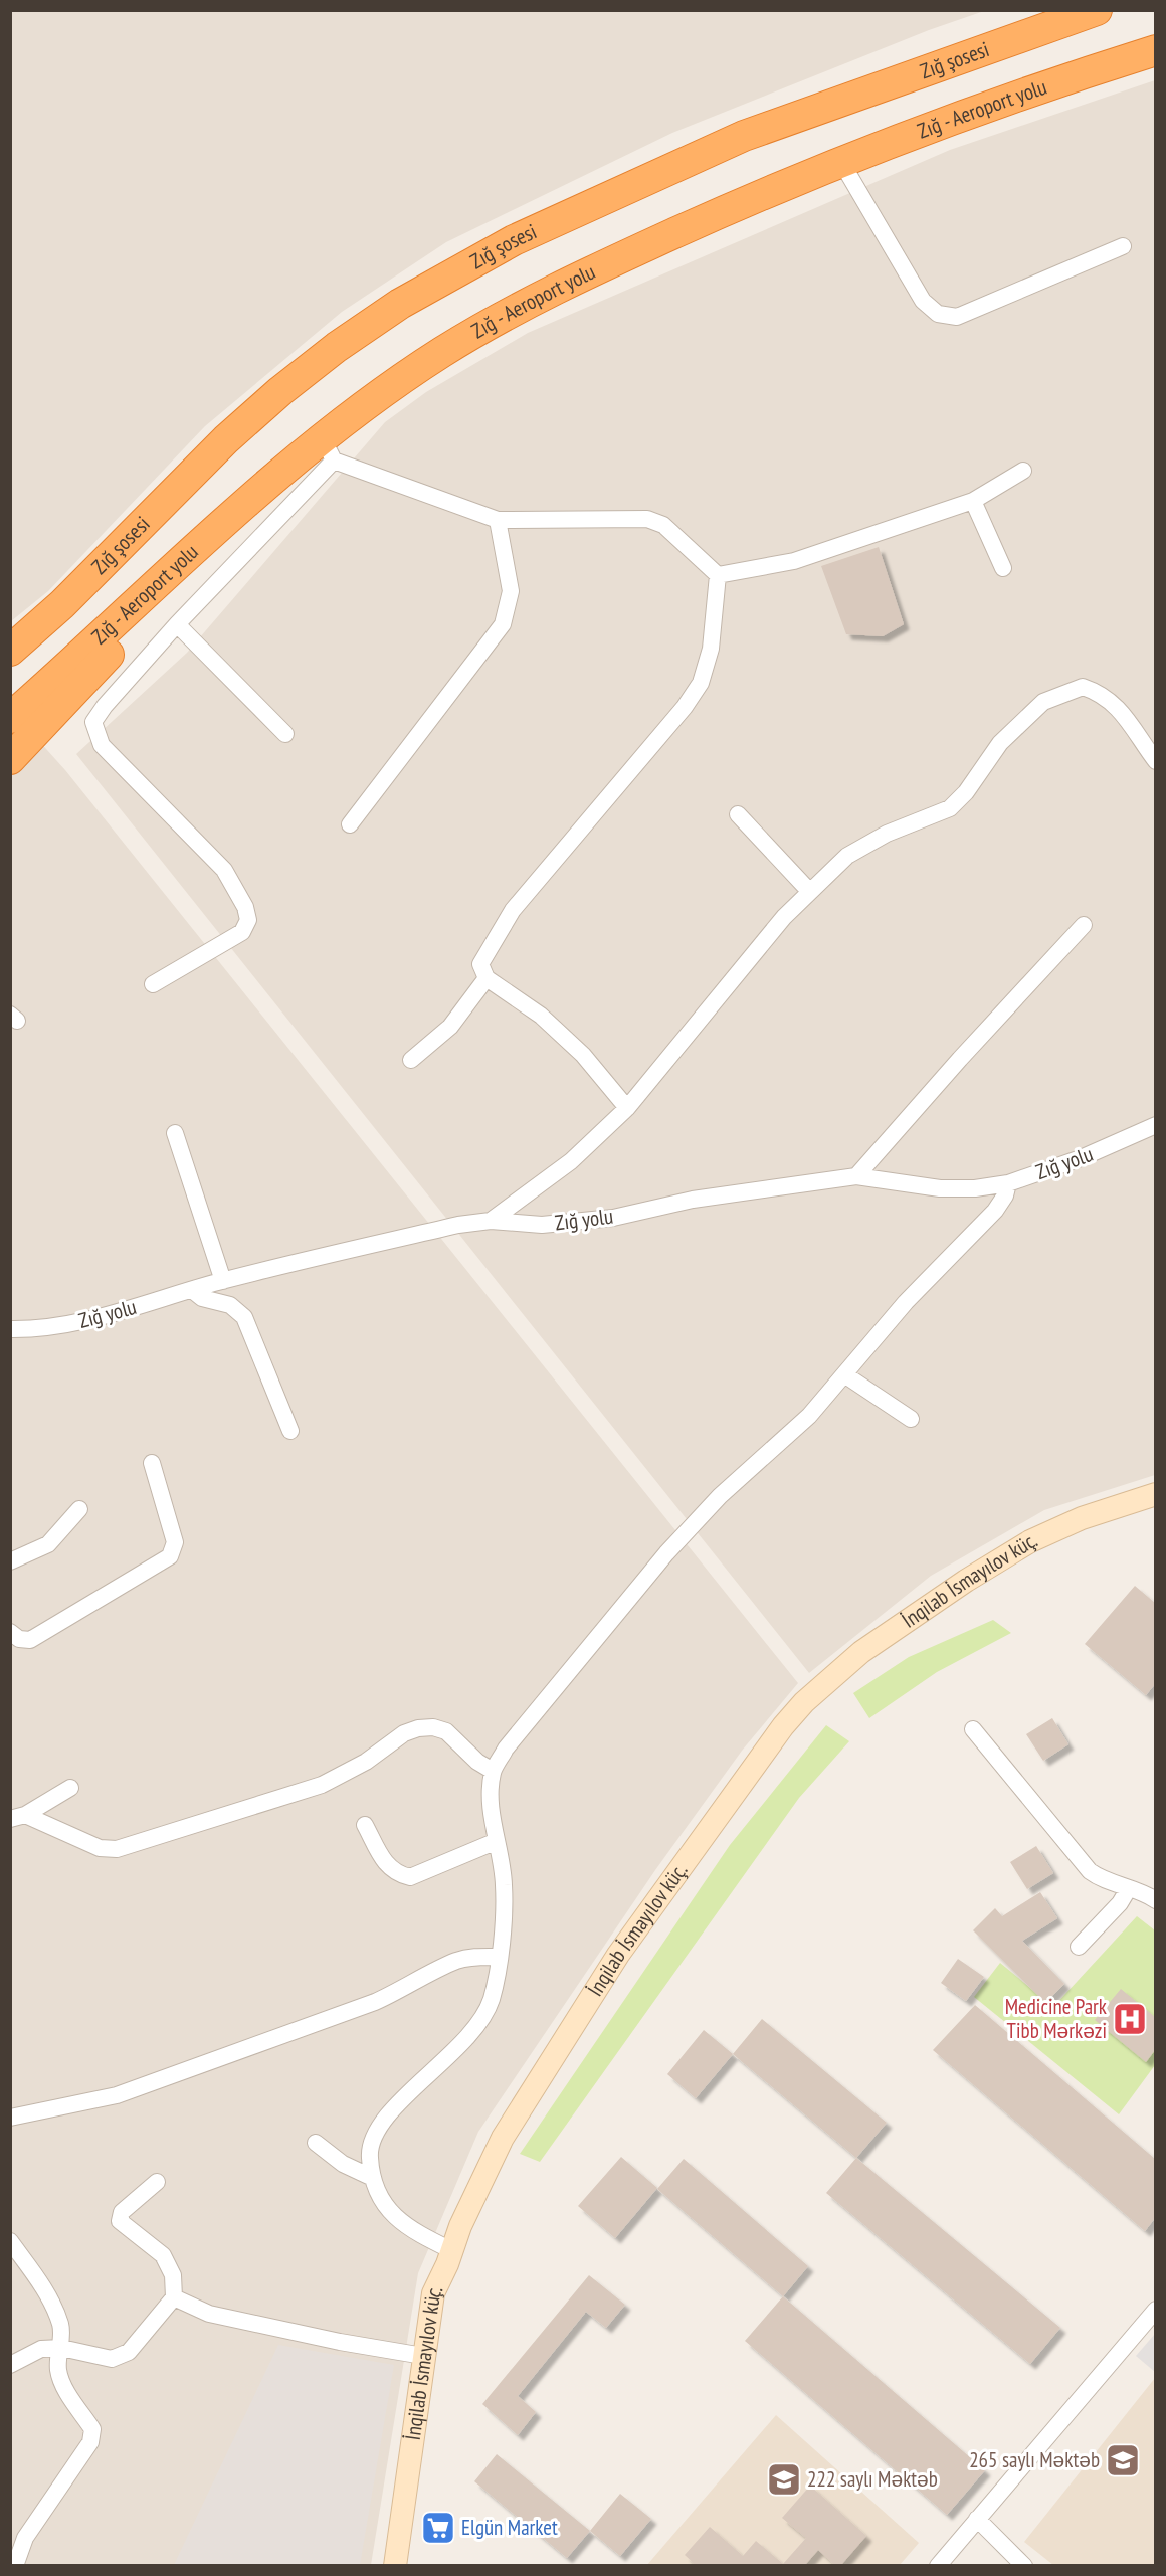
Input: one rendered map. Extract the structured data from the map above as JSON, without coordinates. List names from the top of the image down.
{
  "streets": {
    "highway": ["Zığ şosesi", "Zığ - Aeroport yolu"],
    "main road": ["İnqilab İsmayılov küç."],
    "street": ["Zığ yolu"]
  },
  "places": {
    "hospital": ["Medicine Park Tibb Mərkəzi"],
    "school or university": ["265 saylı Məktəb", "222 saylı Məktəb"],
    "supermarket": ["Elgün Market"]
  }
}
